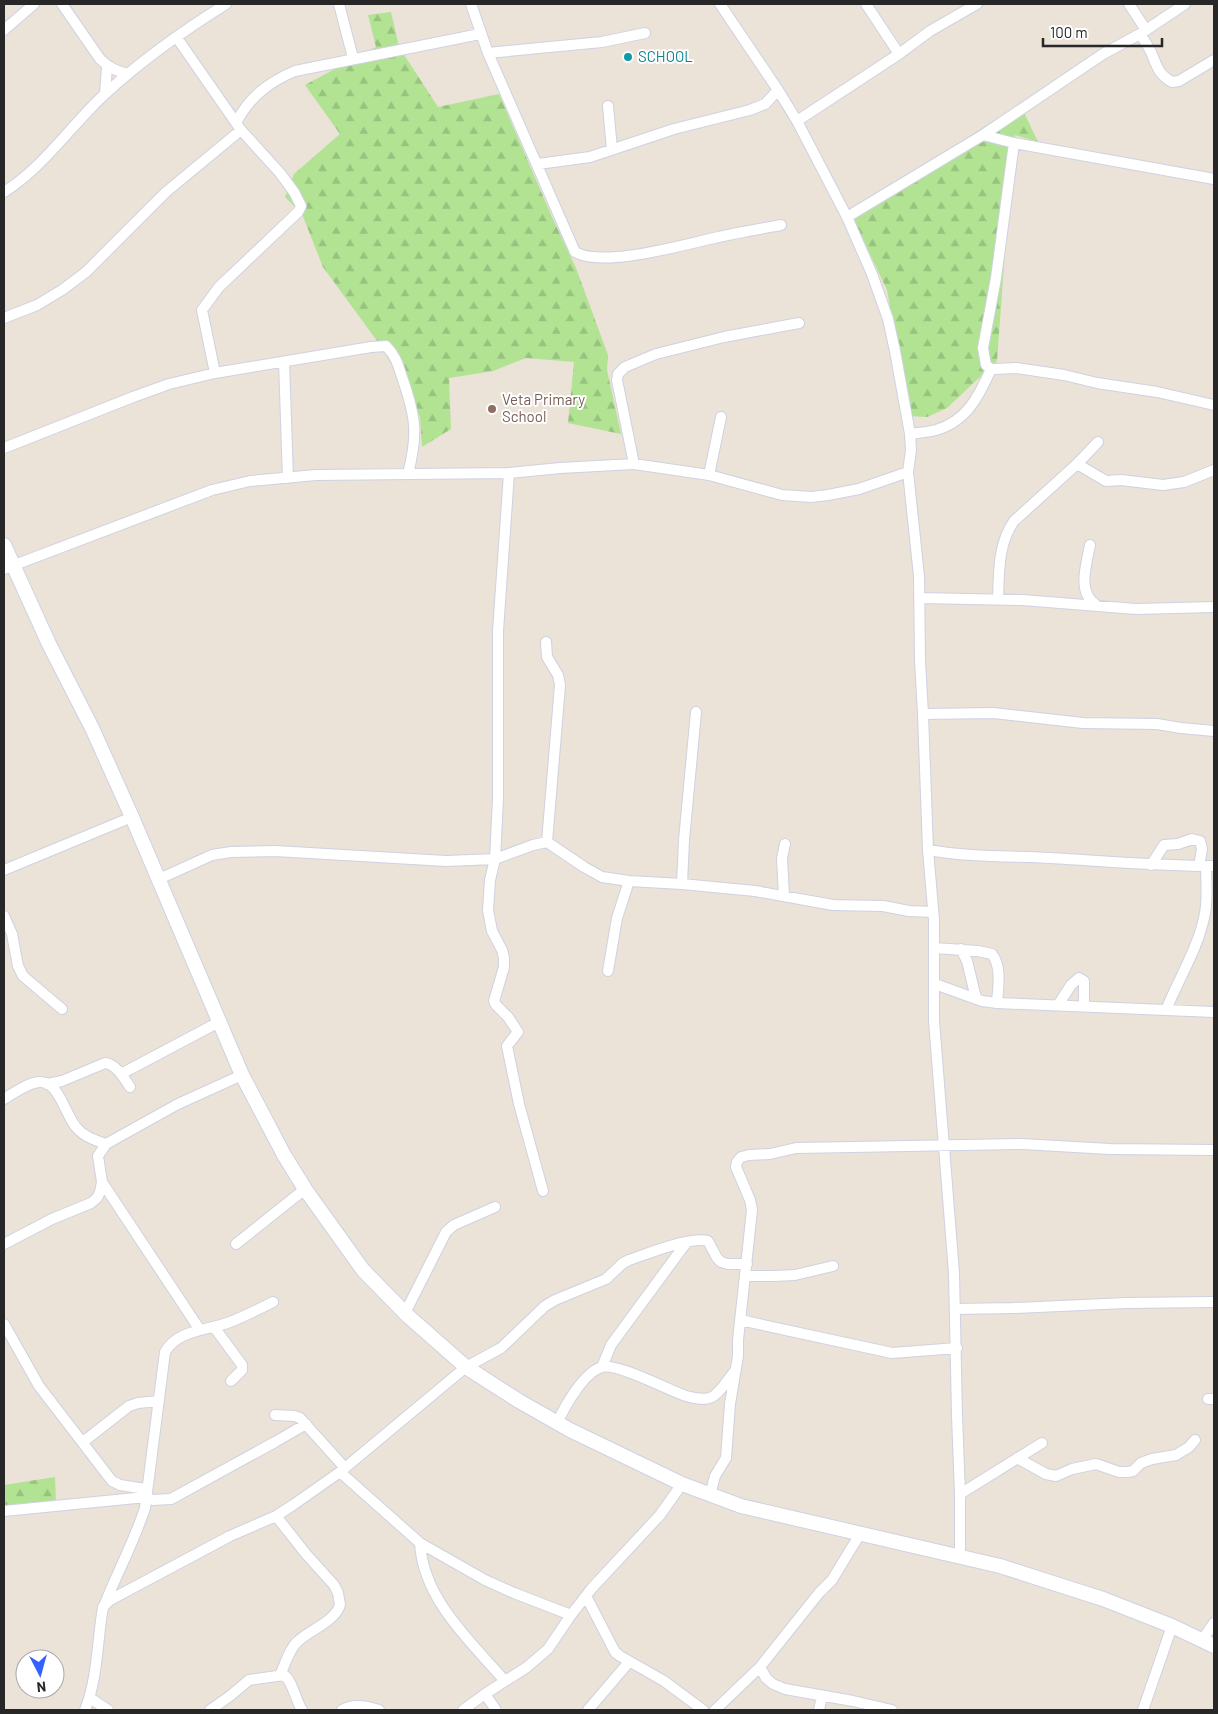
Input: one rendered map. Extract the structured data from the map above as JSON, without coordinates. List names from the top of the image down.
{
  "places": ["SCHOOL", "Veta Primary School"],
  "scale_bar": "100 m",
  "north": "bottom"
}
